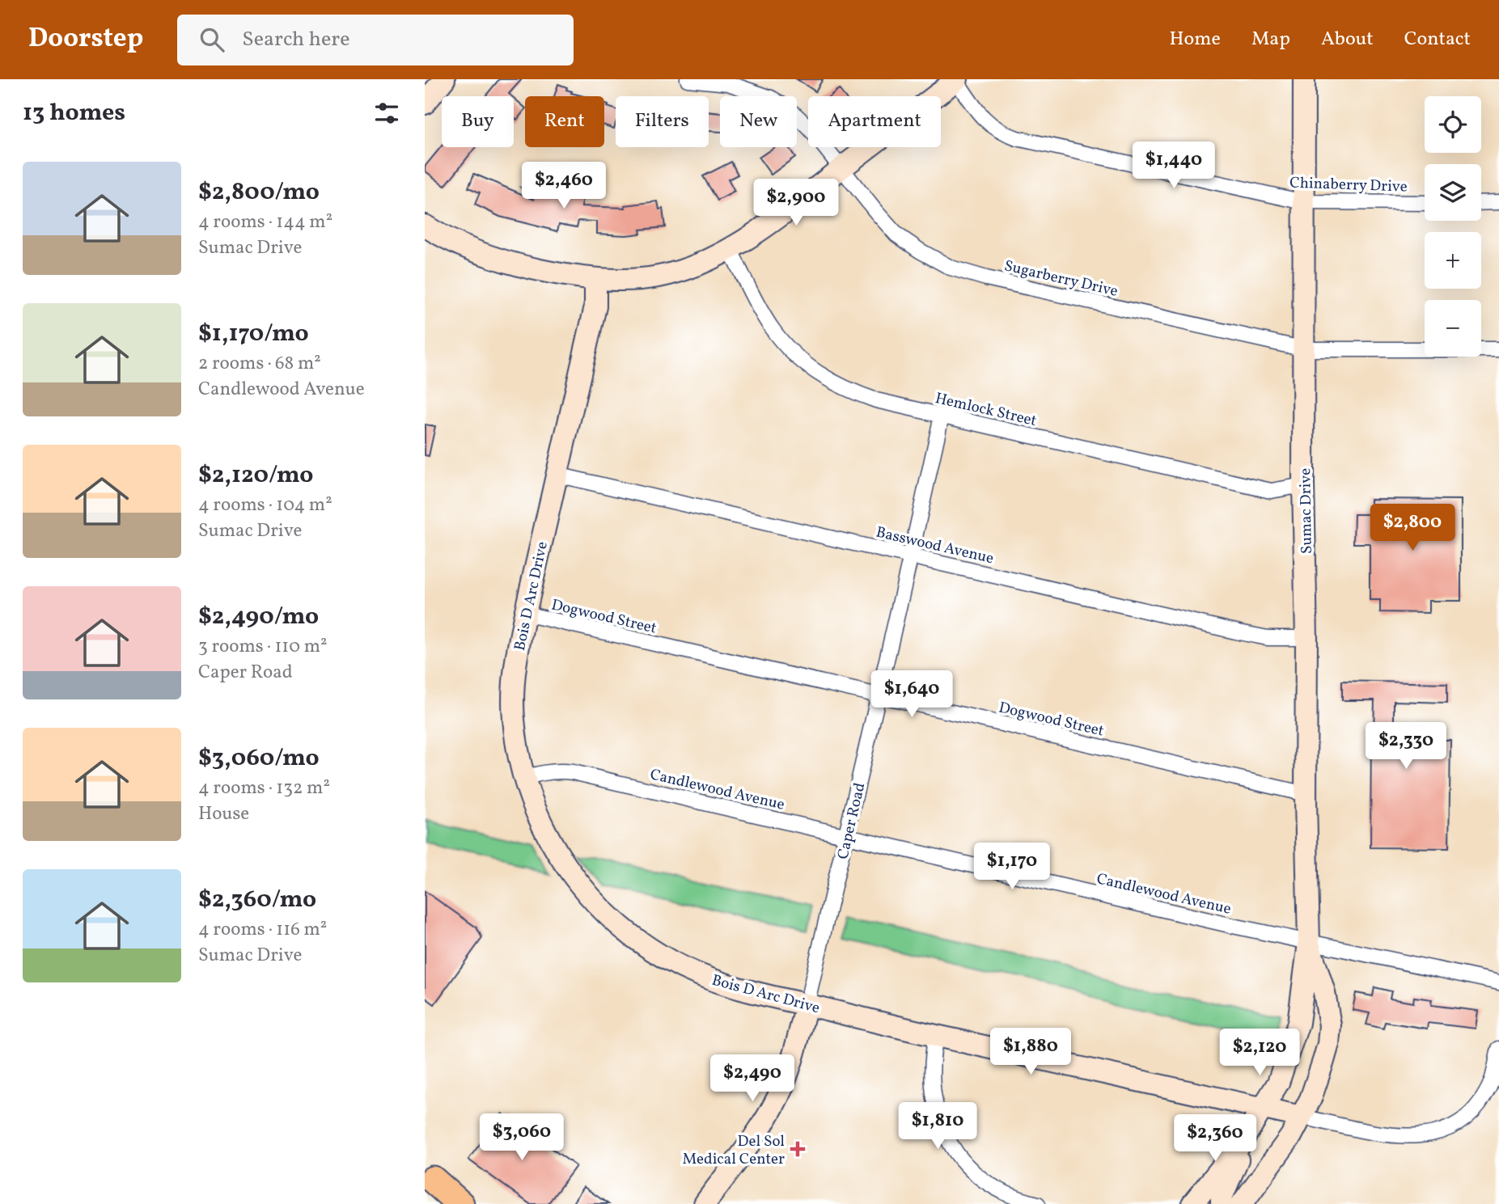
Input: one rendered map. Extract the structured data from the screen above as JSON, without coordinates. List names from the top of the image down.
{
  "streets": {
    "street": [
      "Chinaberry Drive",
      "Sugarberry Drive",
      "Hemlock Street",
      "Sumac Drive",
      "Basswood Avenue",
      "Bois D Arc Drive",
      "Dogwood Street",
      "Candlewood Avenue",
      "Caper Road"
    ]
  },
  "crossings": [
    ["Chinaberry Drive", "Sumac Drive"],
    ["Sugarberry Drive", "Sumac Drive"],
    ["Hemlock Street", "Sumac Drive"],
    ["Hemlock Street", "Caper Road"],
    ["Sumac Drive", "Basswood Avenue"],
    ["Sumac Drive", "Bois D Arc Drive"],
    ["Sumac Drive", "Dogwood Street"],
    ["Sumac Drive", "Candlewood Avenue"],
    ["Basswood Avenue", "Bois D Arc Drive"],
    ["Basswood Avenue", "Caper Road"],
    ["Bois D Arc Drive", "Dogwood Street"],
    ["Bois D Arc Drive", "Candlewood Avenue"],
    ["Bois D Arc Drive", "Caper Road"],
    ["Dogwood Street", "Caper Road"],
    ["Candlewood Avenue", "Caper Road"]
  ],
  "places": {
    "health": ["Del Sol Medical Center"]
  },
  "page": {
    "header": "Doorstep",
    "search": "Search here",
    "nav": [
      "Home",
      "Map",
      "About",
      "Contact"
    ],
    "heading": "13 homes",
    "map_buttons": ["+", "−"],
    "chip": [
      "Buy",
      "Rent",
      "Filters",
      "New",
      "Apartment"
    ],
    "price": [
      "$1,440",
      "$2,460",
      "$2,900",
      "$2,800",
      "$1,640",
      "$2,330",
      "$1,170",
      "$1,880",
      "$2,120",
      "$2,490",
      "$1,810",
      "$3,060",
      "$2,360"
    ],
    "list": [
      {
        "name": "$2,800/mo",
        "note": "4 rooms · 144 m² · Sumac Drive"
      },
      {
        "name": "$1,170/mo",
        "note": "2 rooms · 68 m² · Candlewood Avenue"
      },
      {
        "name": "$2,120/mo",
        "note": "4 rooms · 104 m² · Sumac Drive"
      },
      {
        "name": "$2,490/mo",
        "note": "3 rooms · 110 m² · Caper Road"
      },
      {
        "name": "$3,060/mo",
        "note": "4 rooms · 132 m² · House"
      },
      {
        "name": "$2,360/mo",
        "note": "4 rooms · 116 m² · Sumac Drive"
      }
    ]
  }
}
